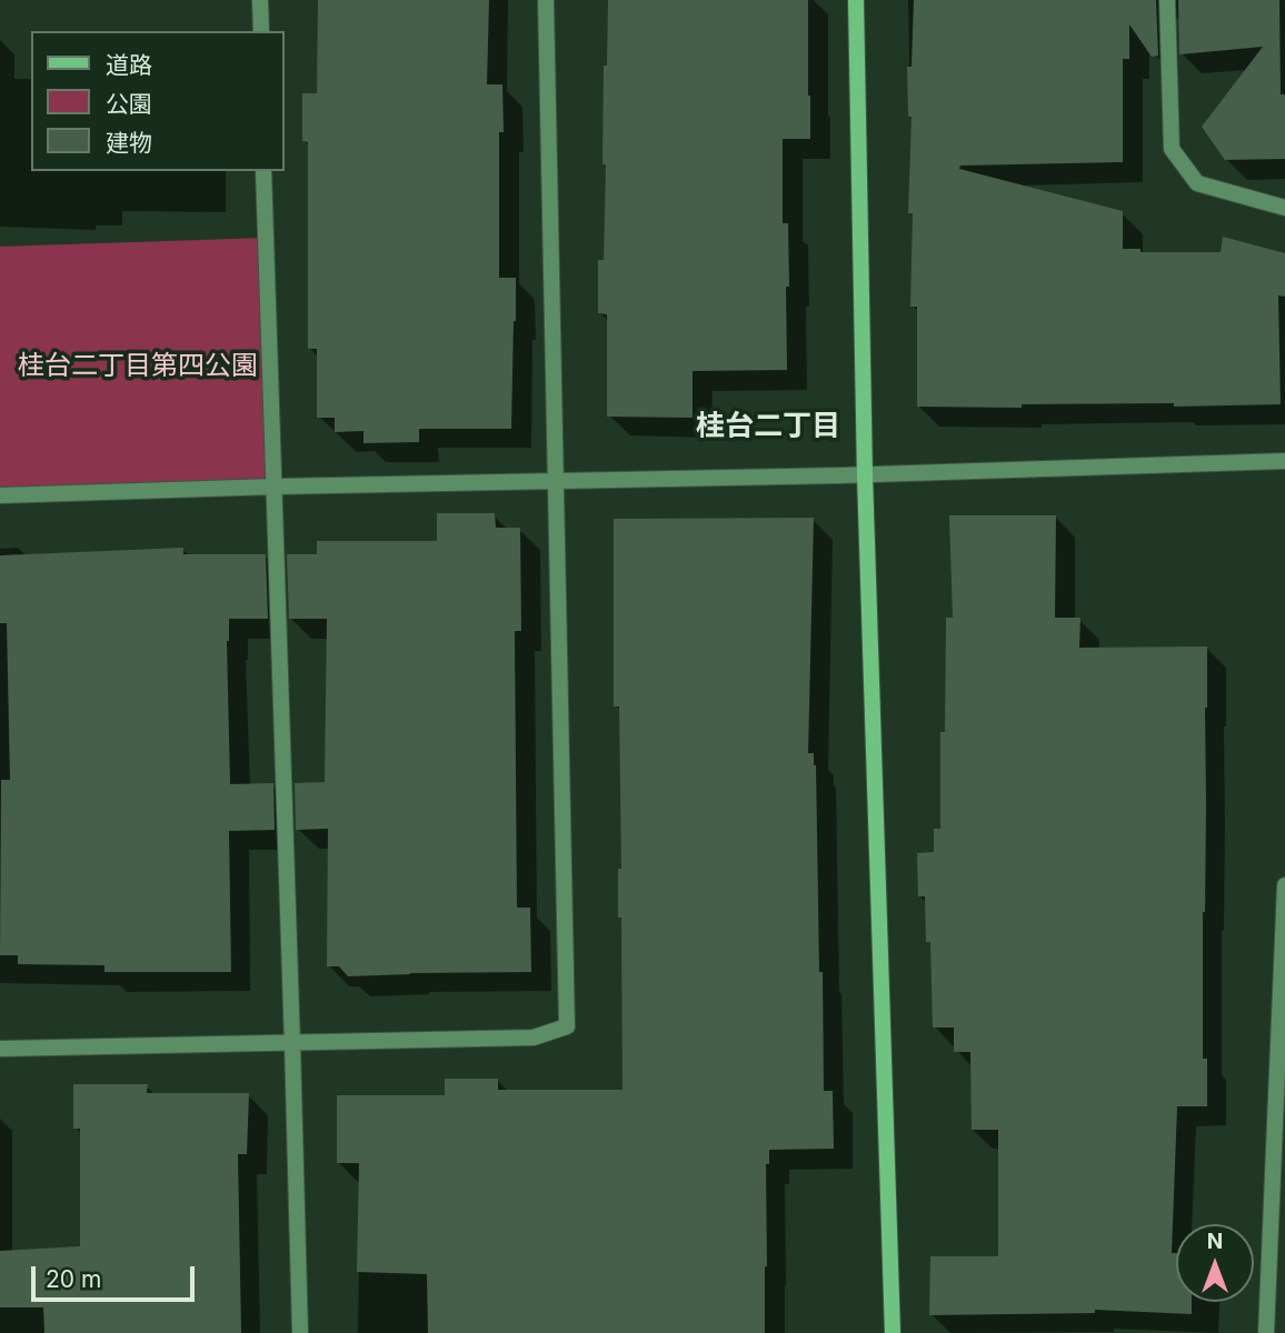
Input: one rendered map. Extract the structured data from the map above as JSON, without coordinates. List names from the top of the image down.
{
  "districts": ["桂台二丁目"],
  "parks": ["桂台二丁目第四公園"],
  "legend": ["道路", "公園", "建物"],
  "scale_bar": "20 m",
  "north": "top"
}
